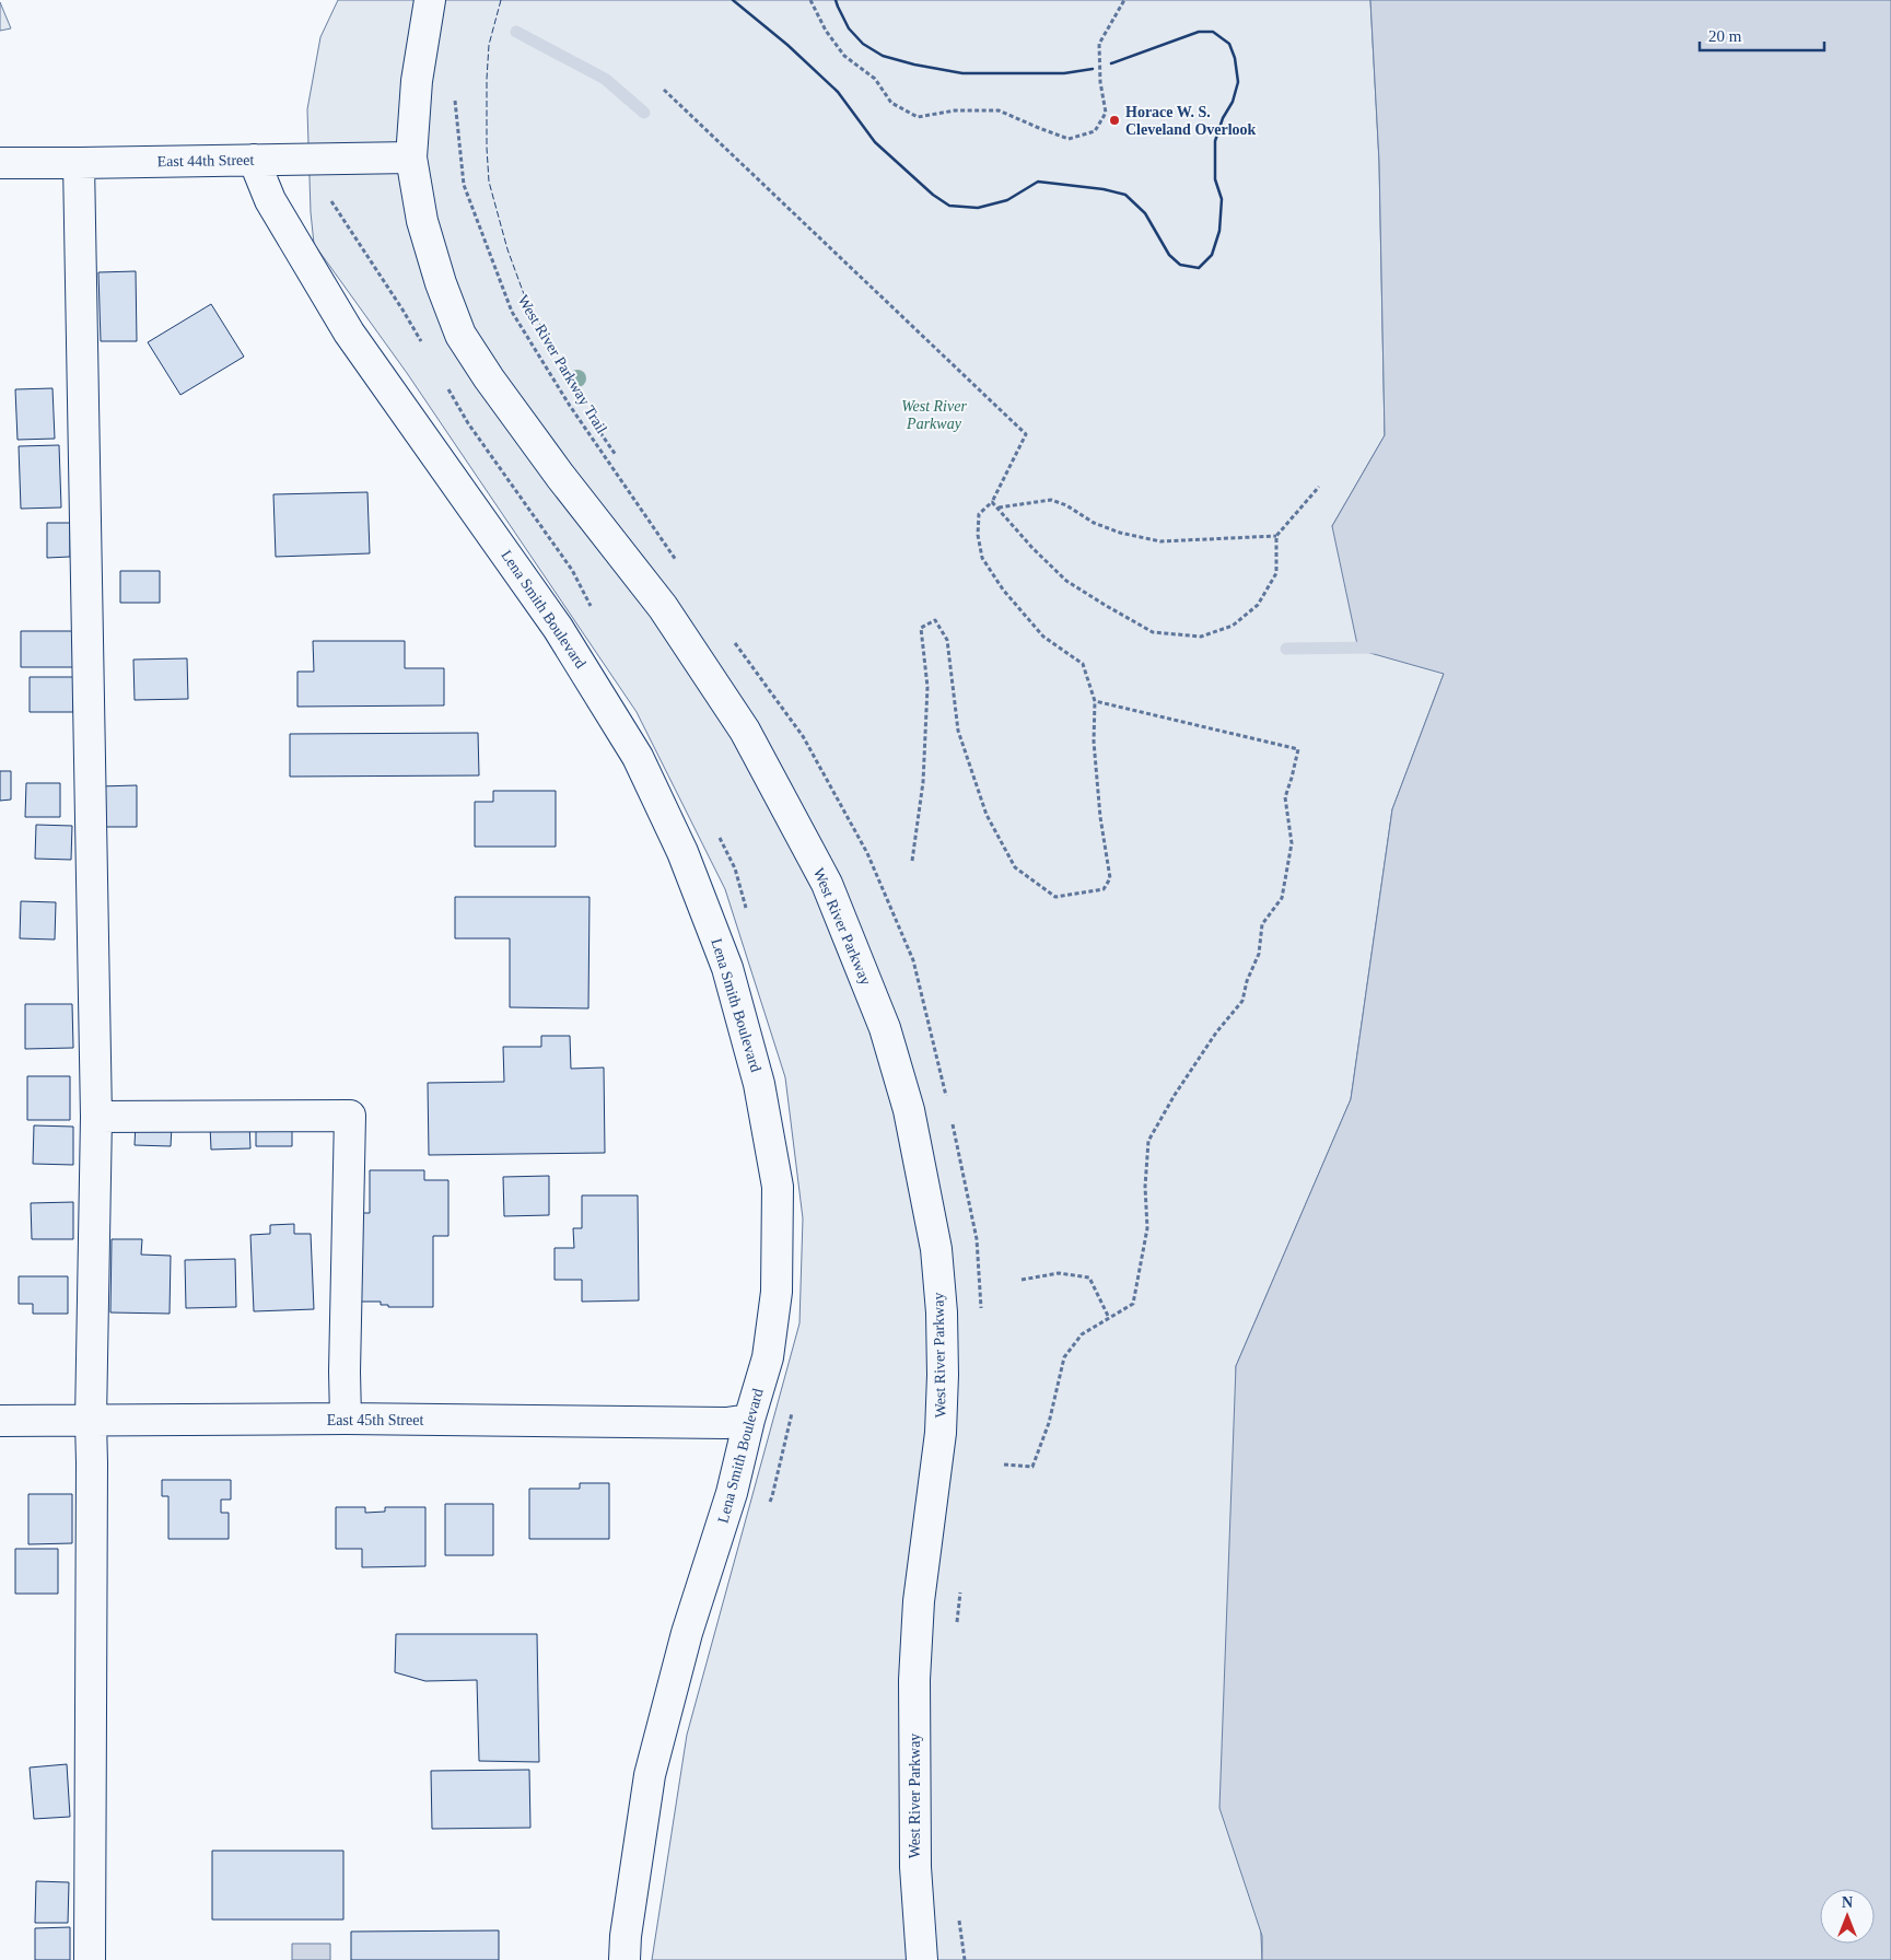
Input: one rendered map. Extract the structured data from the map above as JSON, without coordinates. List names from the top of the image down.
{
  "streets": {
    "street": [
      "East 44th Street",
      "Lena Smith Boulevard",
      "West River Parkway",
      "East 45th Street"
    ],
    "path": ["West River Parkway Trail"]
  },
  "crossings": [
    ["East 44th Street", "Lena Smith Boulevard"],
    ["East 44th Street", "West River Parkway"],
    ["Lena Smith Boulevard", "East 45th Street"]
  ],
  "parks": ["West River Parkway"],
  "places": ["Horace W. S. Cleveland Overlook"],
  "scale_bar": "20 m",
  "north": "top"
}
